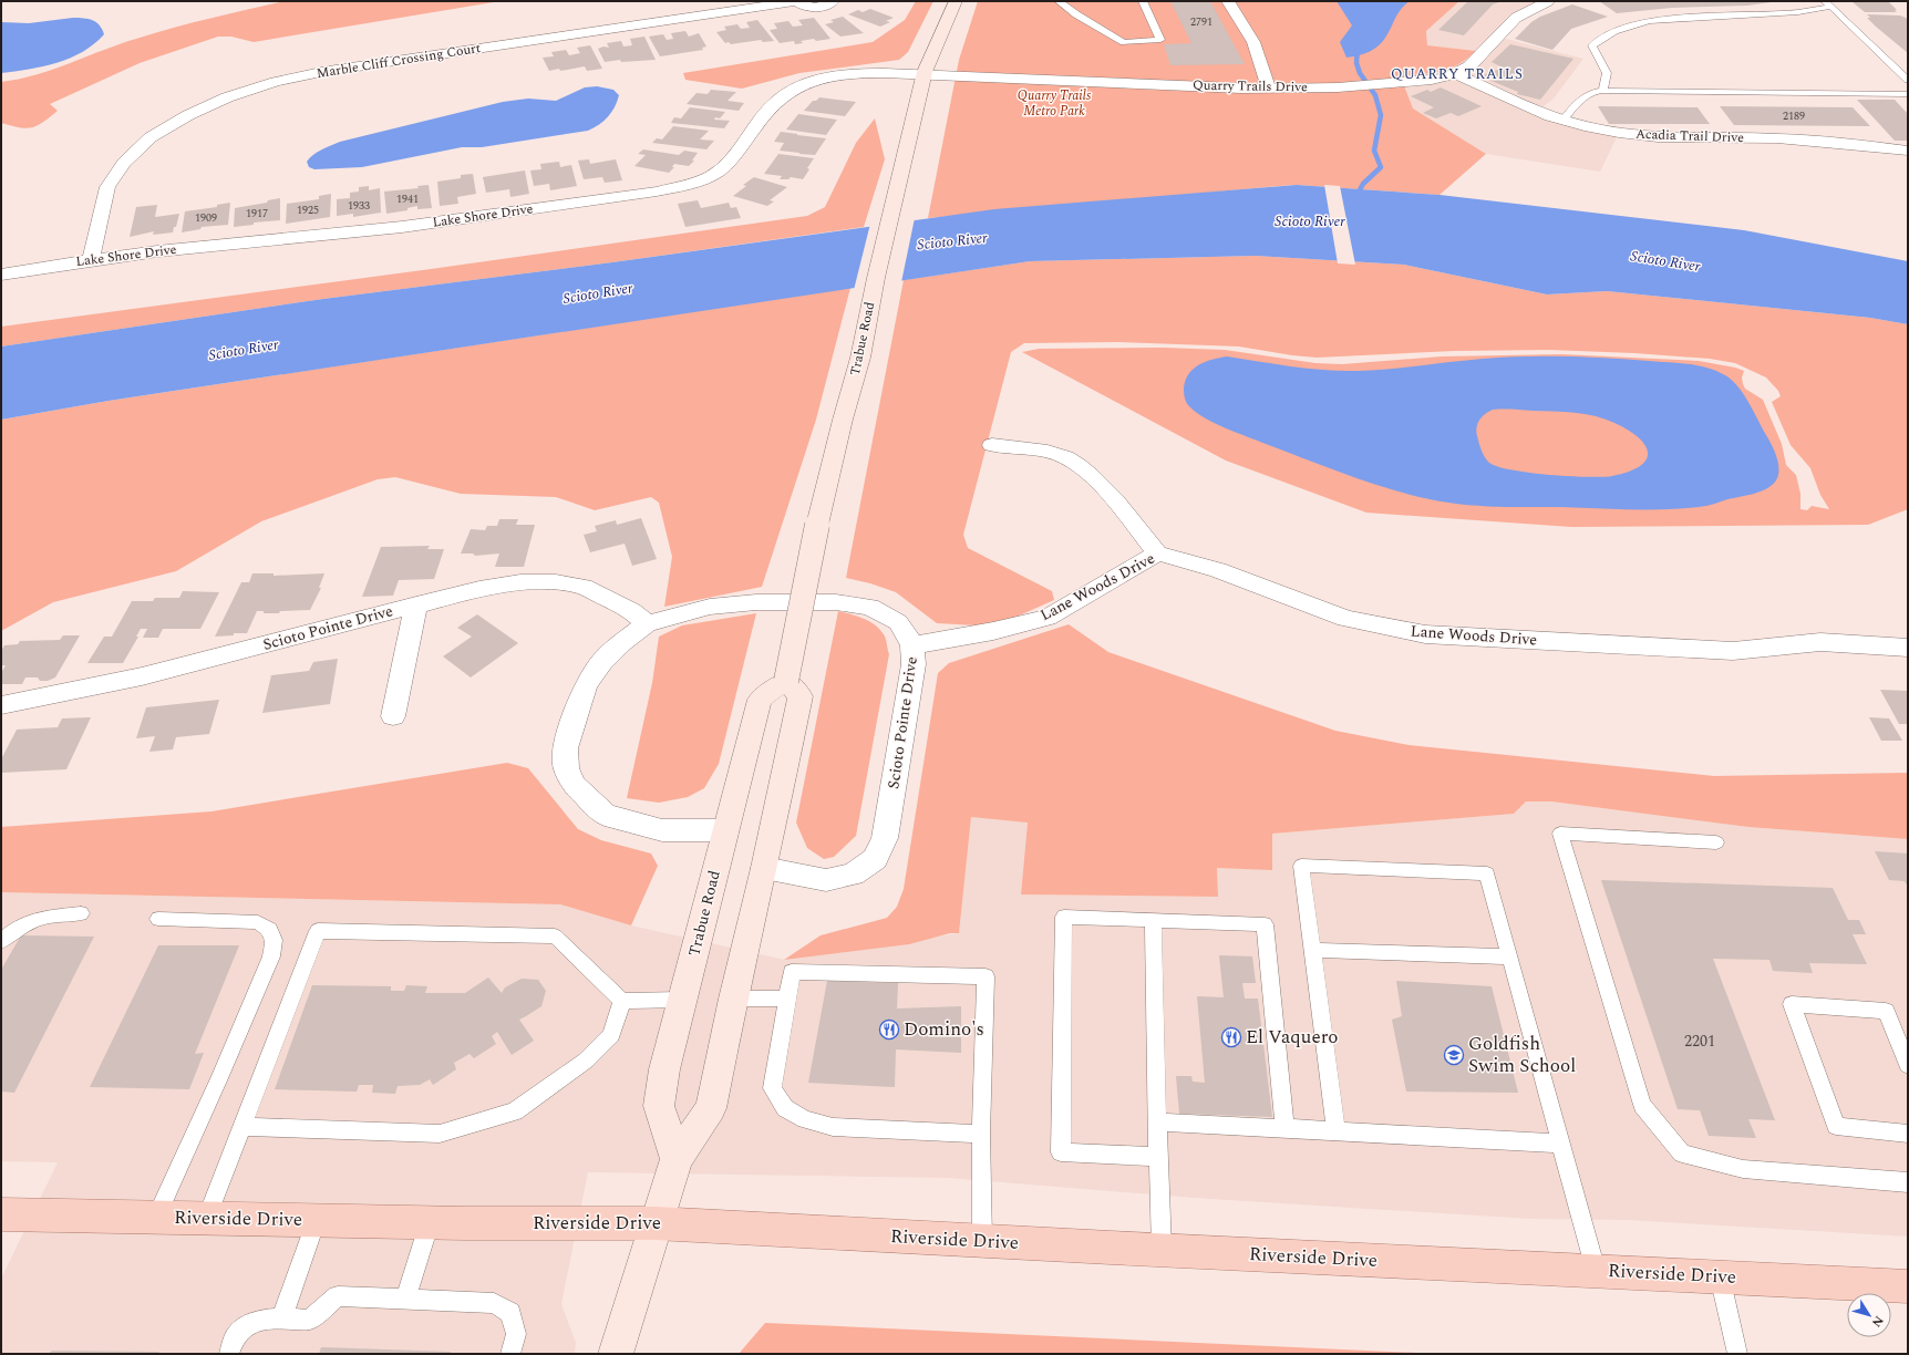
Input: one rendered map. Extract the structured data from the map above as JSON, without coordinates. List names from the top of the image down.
{
  "streets": {
    "main road": ["Trabue Road", "Riverside Drive"],
    "street": [
      "Marble Cliff Crossing Court",
      "Quarry Trails Drive",
      "Acadia Trail Drive",
      "Lake Shore Drive",
      "Lane Woods Drive",
      "Scioto Pointe Drive"
    ]
  },
  "crossings": [
    ["Marble Cliff Crossing Court", "Lake Shore Drive"],
    ["Quarry Trails Drive", "Acadia Trail Drive"],
    ["Quarry Trails Drive", "Lake Shore Drive"],
    ["Quarry Trails Drive", "Trabue Road"],
    ["Lake Shore Drive", "Trabue Road"],
    ["Trabue Road", "Scioto Pointe Drive"],
    ["Lane Woods Drive", "Scioto Pointe Drive"]
  ],
  "districts": ["QUARRY TRAILS"],
  "water": ["Scioto River"],
  "parks": ["Quarry Trails Metro Park"],
  "places": {
    "restaurant": ["Domino's", "El Vaquero"],
    "school or university": ["Goldfish Swim School"]
  },
  "house_numbers": [
    "2791",
    "2189",
    "1941",
    "1933",
    "1925",
    "1917",
    "1909",
    "2201"
  ],
  "north": "bottom right"
}
